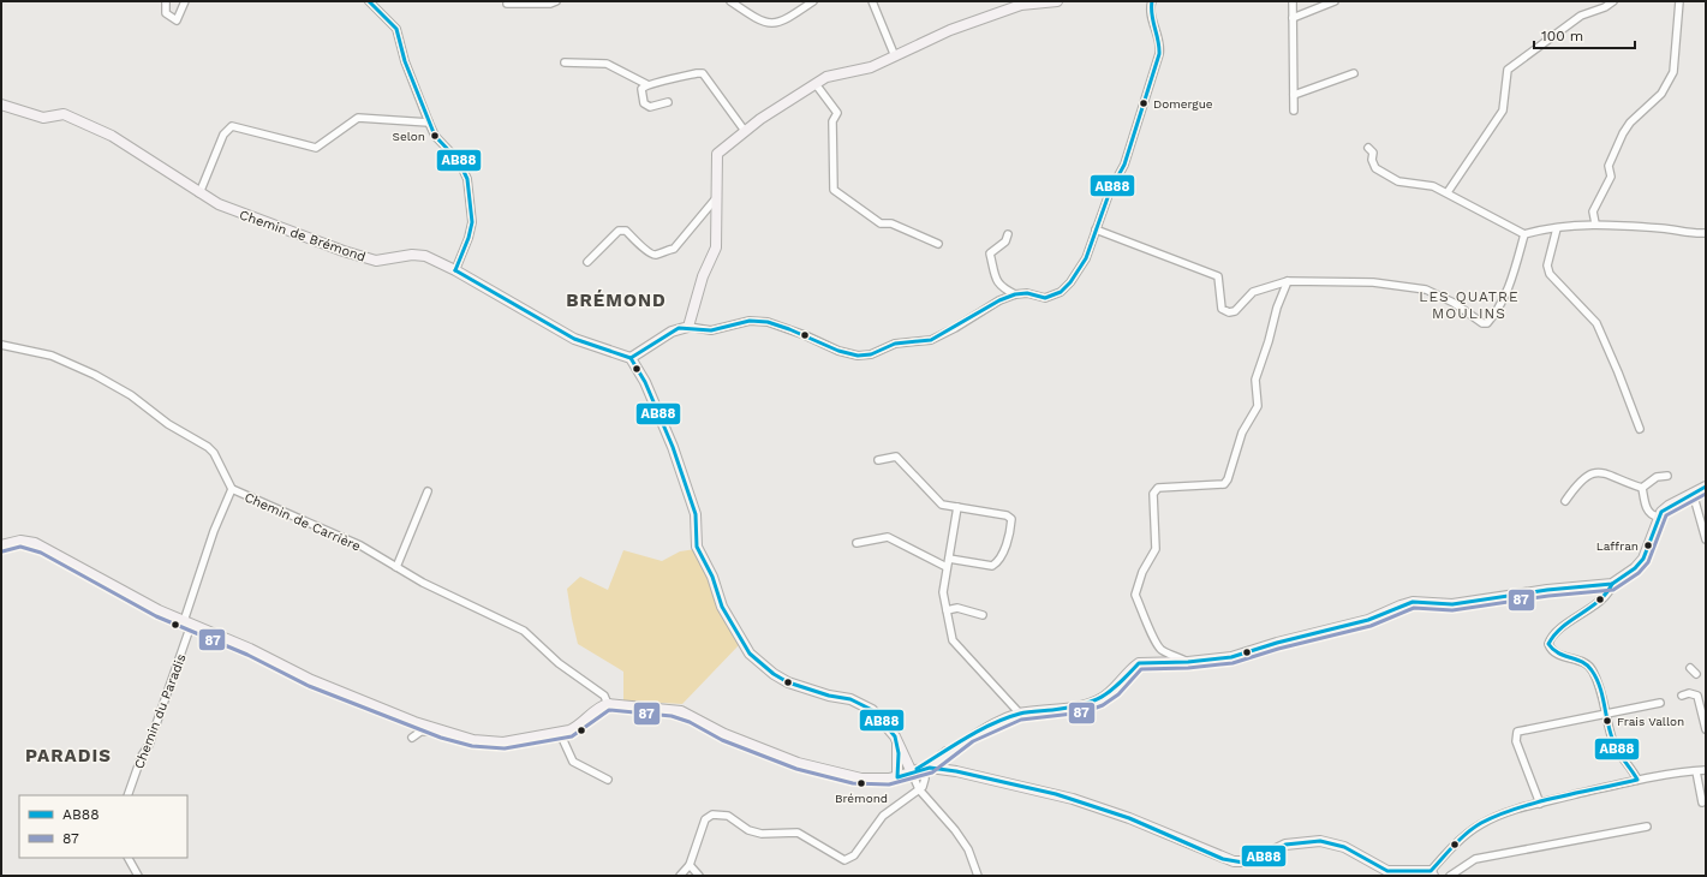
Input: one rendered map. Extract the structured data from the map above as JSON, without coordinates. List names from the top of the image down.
{
  "streets": {
    "street": ["Chemin de Brémond", "Chemin de Carrière", "Chemin du Paradis"]
  },
  "crossings": [
    ["Chemin de Carrière", "Chemin du Paradis"]
  ],
  "districts": ["LES QUATRE MOULINS", "BRÉMOND", "PARADIS"],
  "places": [
    "Domergue",
    "Selon",
    "Laffran",
    "Frais Vallon",
    "Brémond"
  ],
  "lines": ["transit line AB88", "transit line 87"],
  "legend": ["AB88", "87"],
  "scale_bar": "100 m"
}
